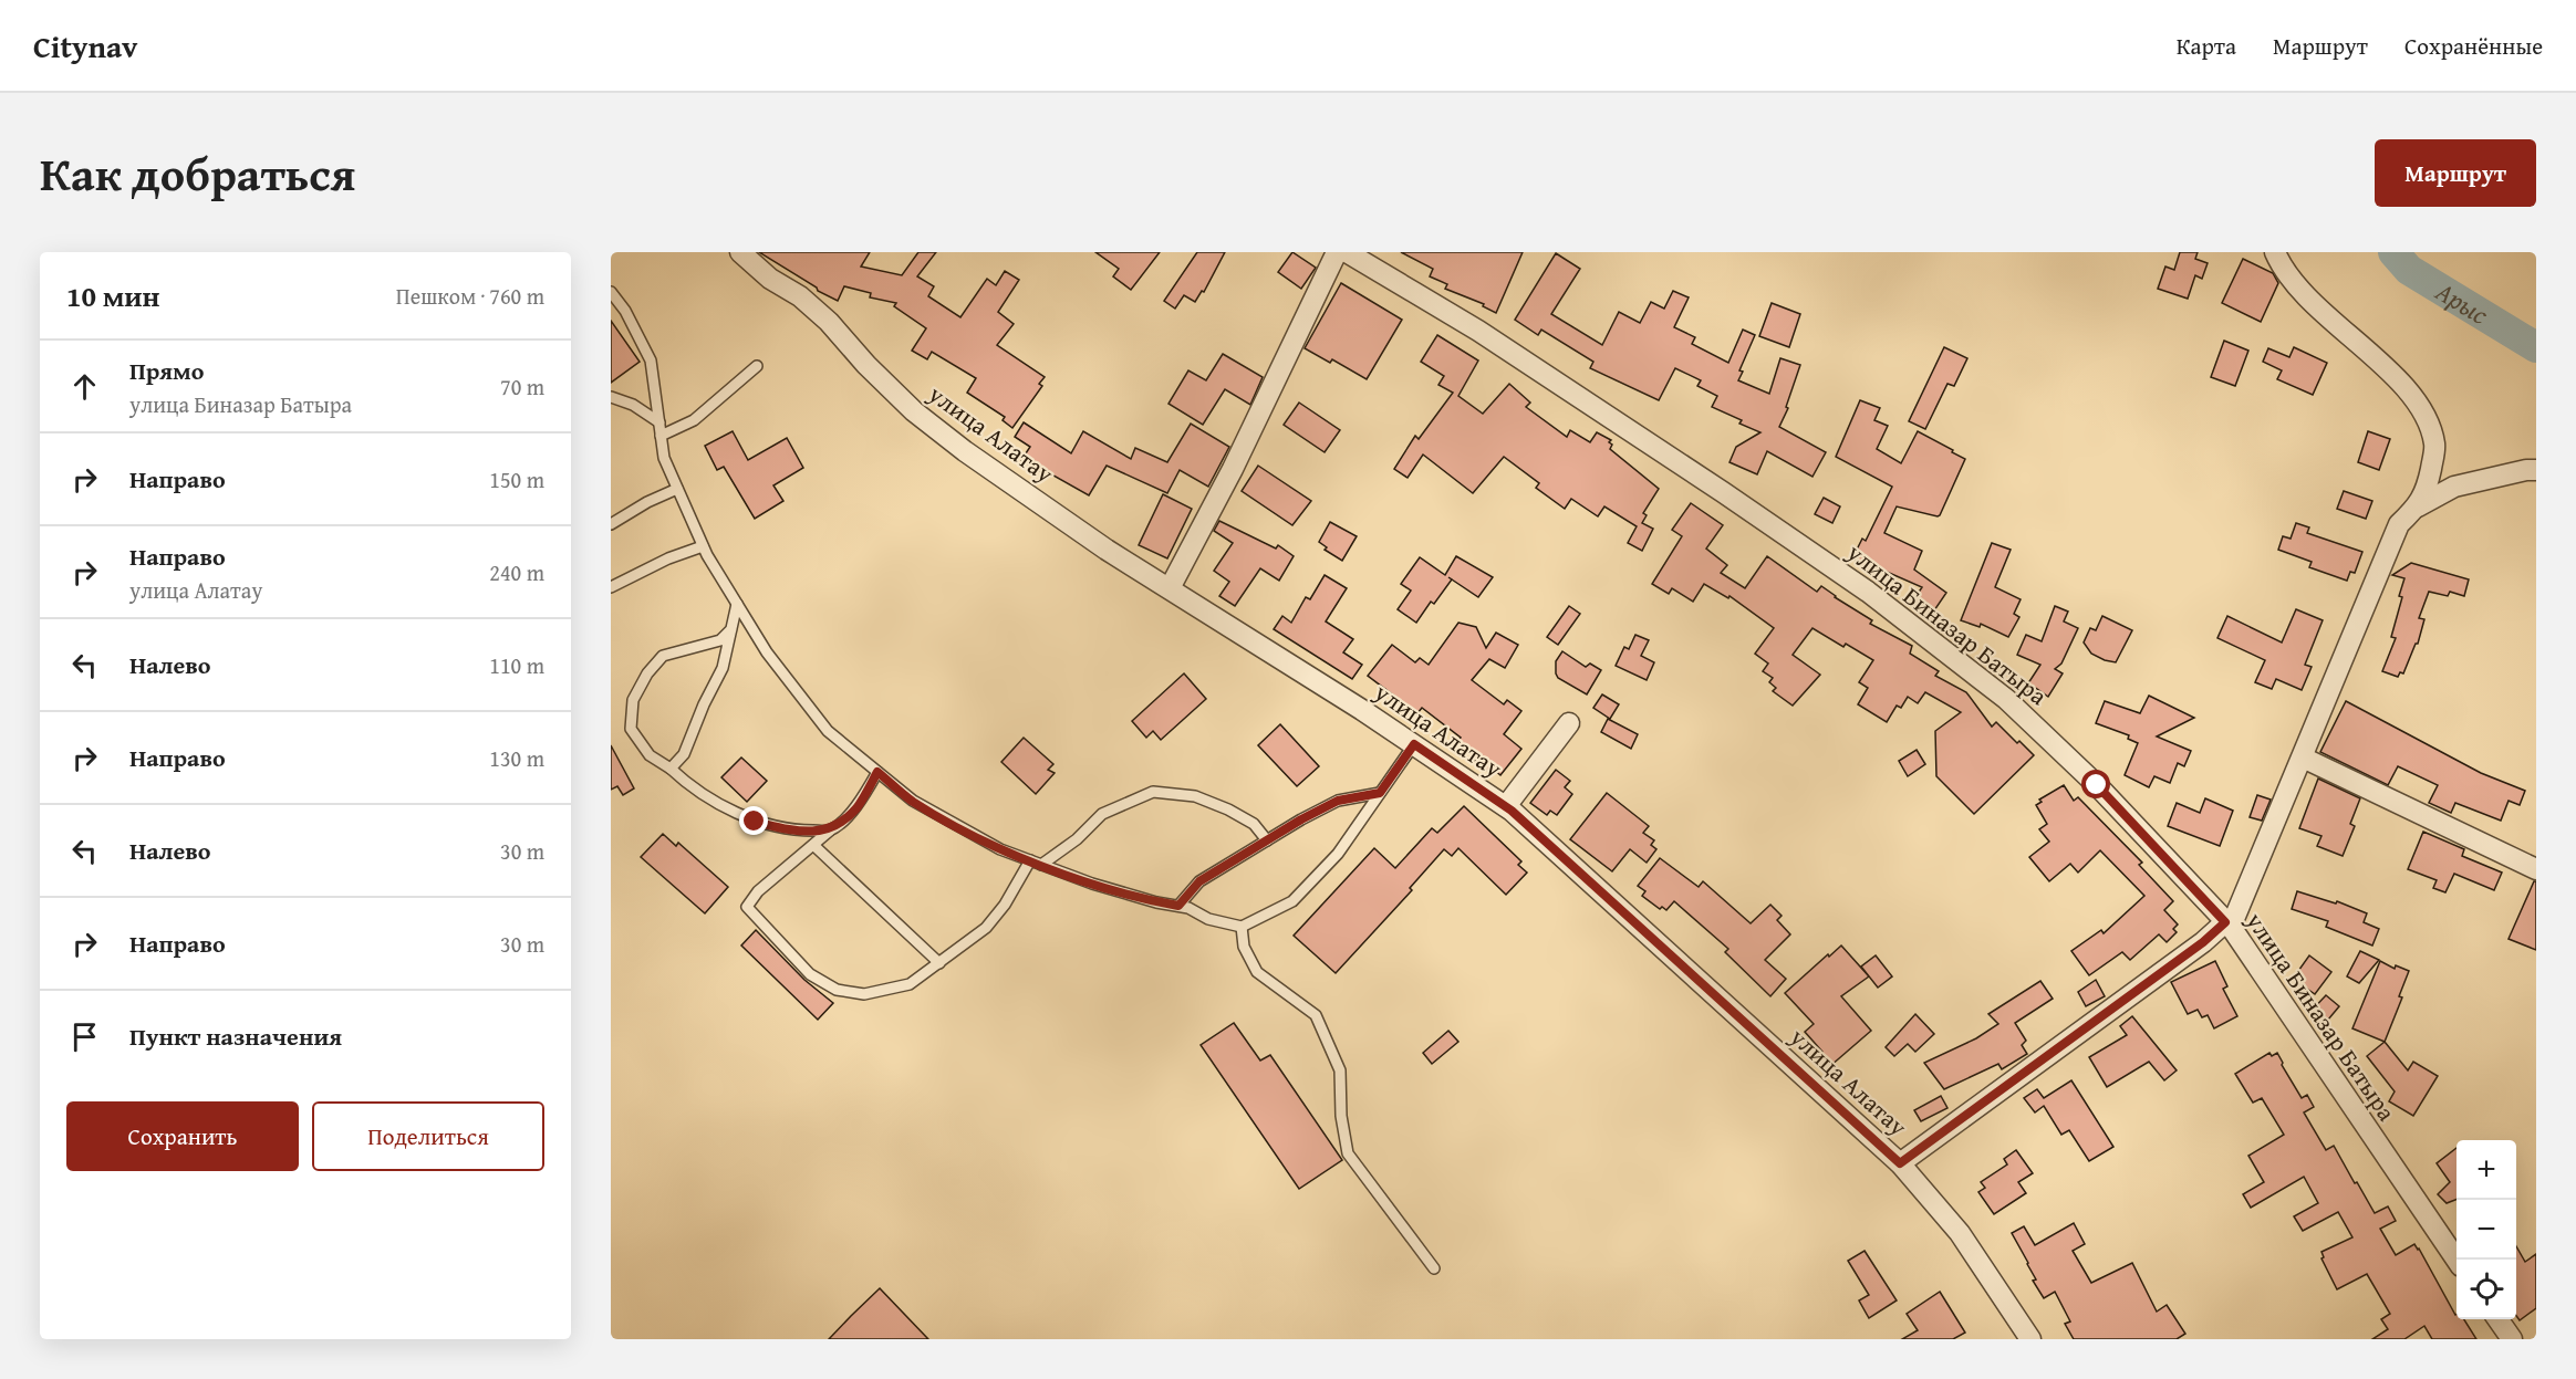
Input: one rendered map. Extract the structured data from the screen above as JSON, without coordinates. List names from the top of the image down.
{
  "streets": {
    "street": ["улица Алатау", "улица Биназар Батыра"]
  },
  "water": ["Арыс"],
  "page": {
    "header": "Citynav",
    "nav": ["Карта", "Маршрут", "Сохранённые"],
    "title": "Как добраться",
    "buttons": [
      "Маршрут",
      ["Сохранить", "Поделиться"]
    ],
    "heading": ["10 мин", "Пешком · 760 m"],
    "list": [
      ["Прямо", "улица Биназар Батыра", "70 m"],
      ["Направо", "150 m"],
      ["Направо", "улица Алатау", "240 m"],
      ["Налево", "110 m"],
      ["Направо", "130 m"],
      ["Налево", "30 m"],
      ["Направо", "30 m"],
      "Пункт назначения"
    ],
    "map_buttons": ["+", "−"]
  }
}
